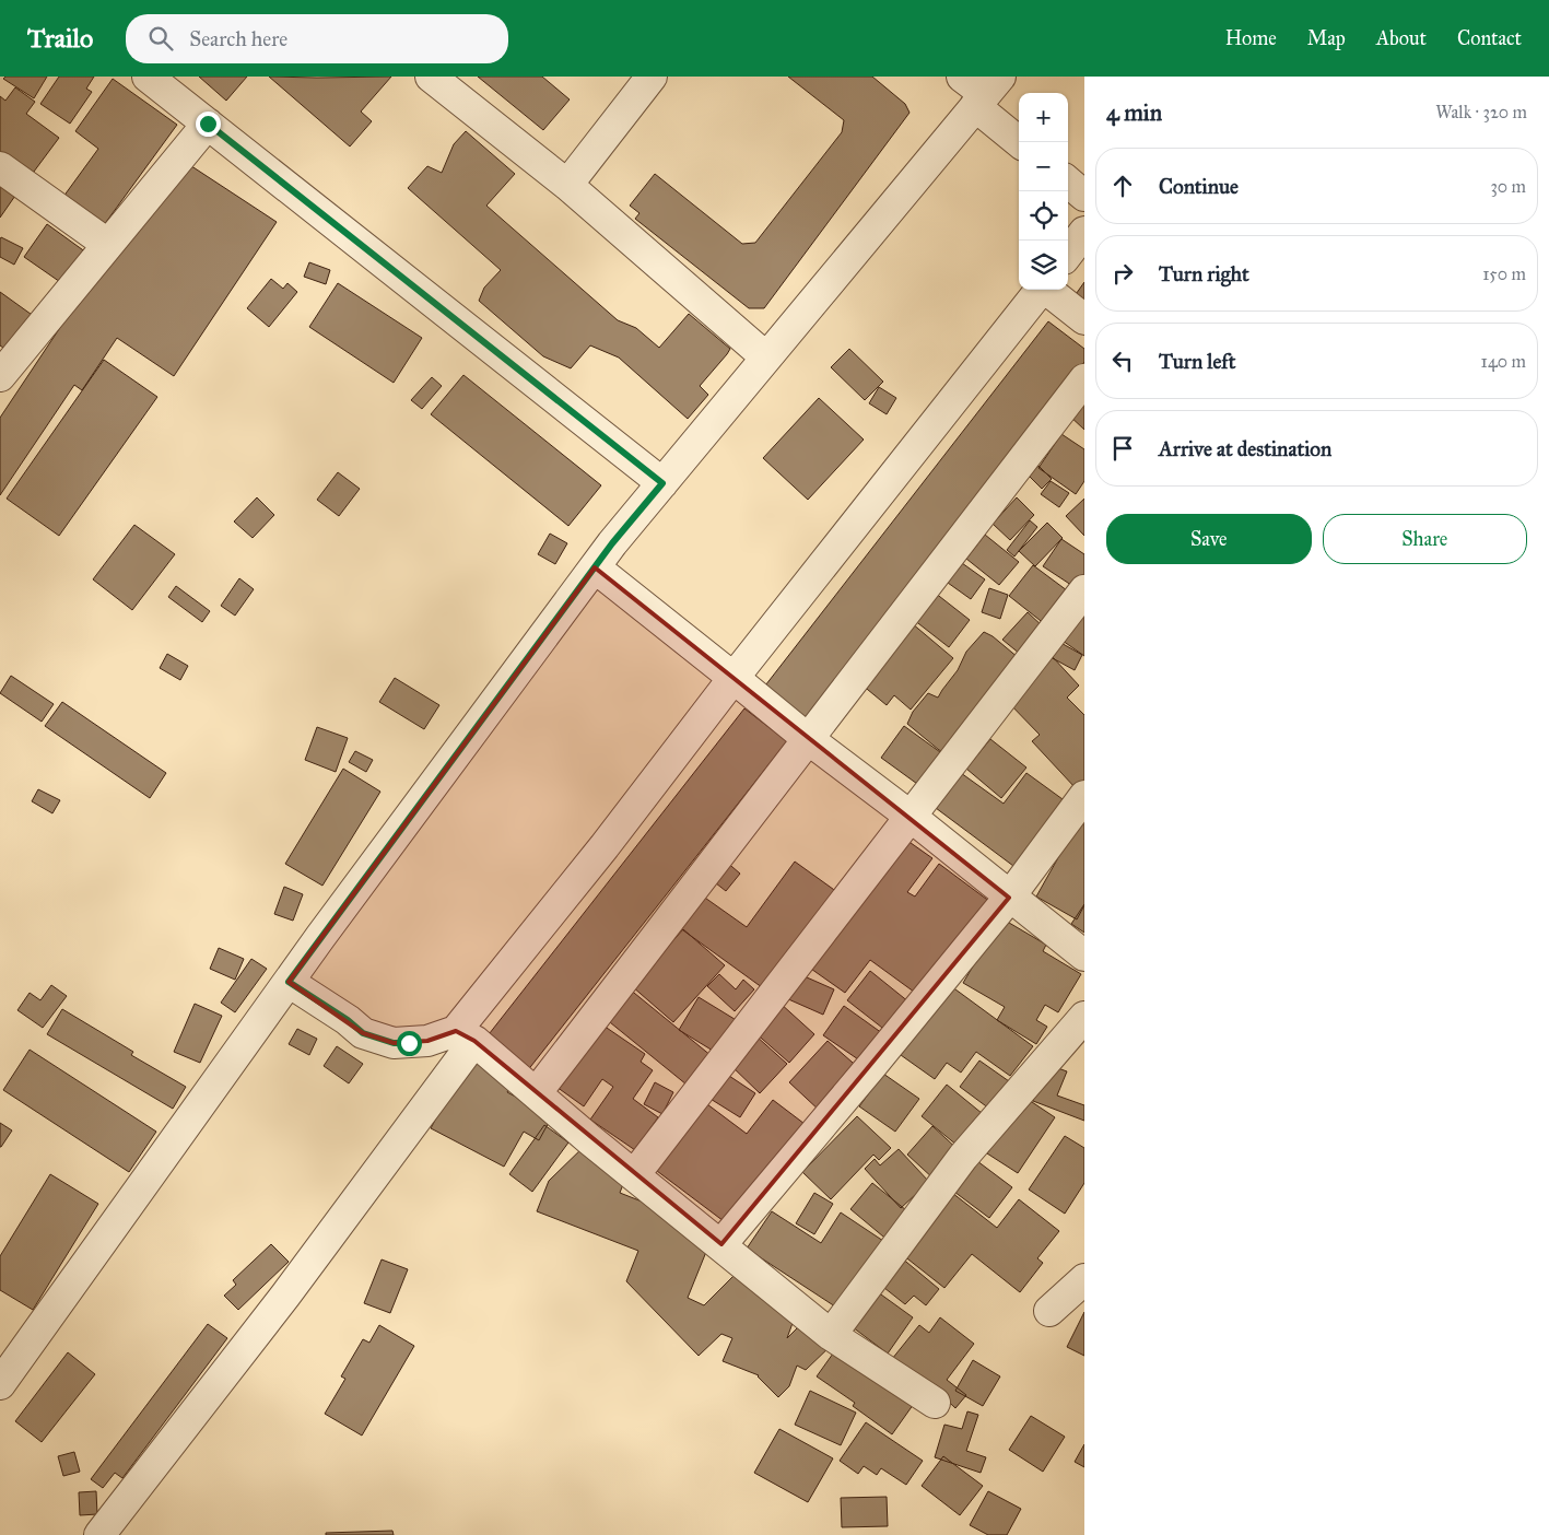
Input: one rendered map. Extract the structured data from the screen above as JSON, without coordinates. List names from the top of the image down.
{
  "page": {
    "header": "Trailo",
    "search": "Search here",
    "nav": [
      "Home",
      "Map",
      "About",
      "Contact"
    ],
    "heading": ["4 min", "Walk · 320 m"],
    "map_buttons": ["+", "−"],
    "list": [
      ["Continue", "30 m"],
      ["Turn right", "150 m"],
      ["Turn left", "140 m"],
      "Arrive at destination"
    ],
    "buttons": ["Save", "Share"]
  }
}
